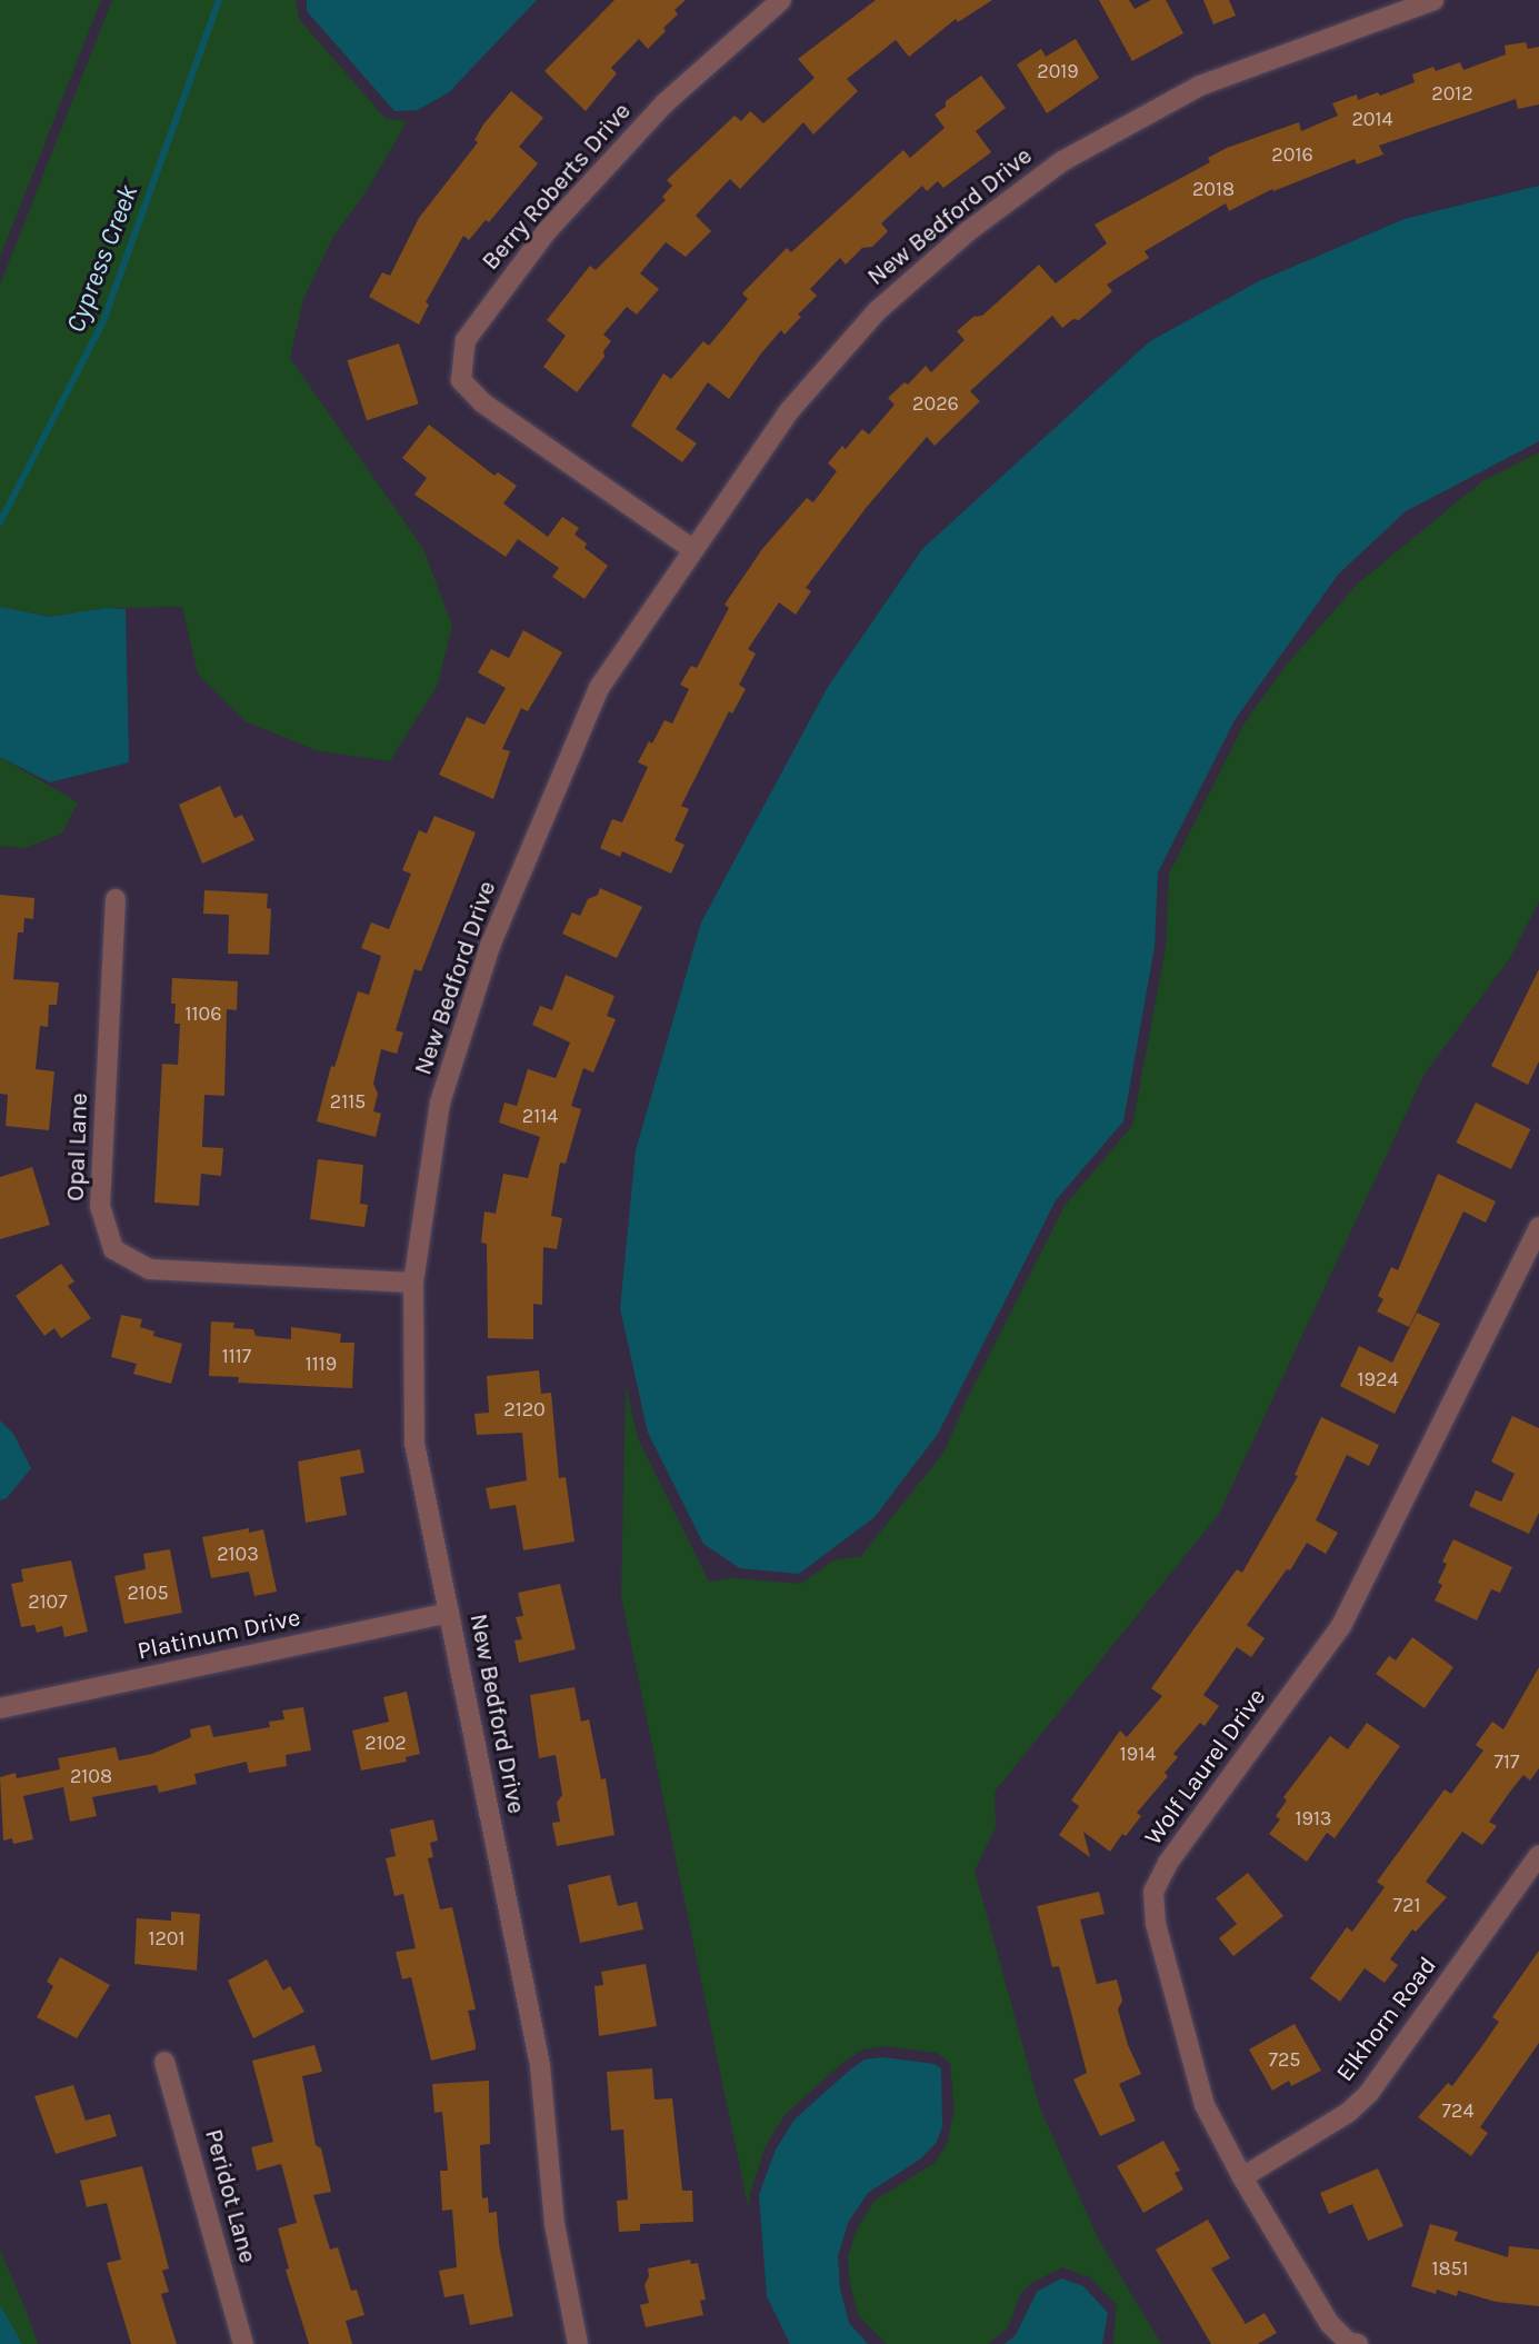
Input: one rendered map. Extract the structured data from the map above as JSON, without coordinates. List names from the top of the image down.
{
  "streets": {
    "street": [
      "Berry Roberts Drive",
      "New Bedford Drive",
      "Opal Lane",
      "Platinum Drive",
      "Wolf Laurel Drive",
      "Elkhorn Road",
      "Peridot Lane"
    ]
  },
  "crossings": [
    ["Berry Roberts Drive", "New Bedford Drive"],
    ["New Bedford Drive", "Opal Lane"],
    ["New Bedford Drive", "Platinum Drive"],
    ["Wolf Laurel Drive", "Elkhorn Road"]
  ],
  "water": ["Cypress Creek"],
  "house_numbers": [
    "2019",
    "2012",
    "2014",
    "2016",
    "2018",
    "2026",
    "1106",
    "2115",
    "2114",
    "1117",
    "1119",
    "1924",
    "2120",
    "2103",
    "2105",
    "2107",
    "2102",
    "1914",
    "717",
    "2108",
    "1913",
    "721",
    "1201",
    "725",
    "724",
    "1851"
  ]
}
